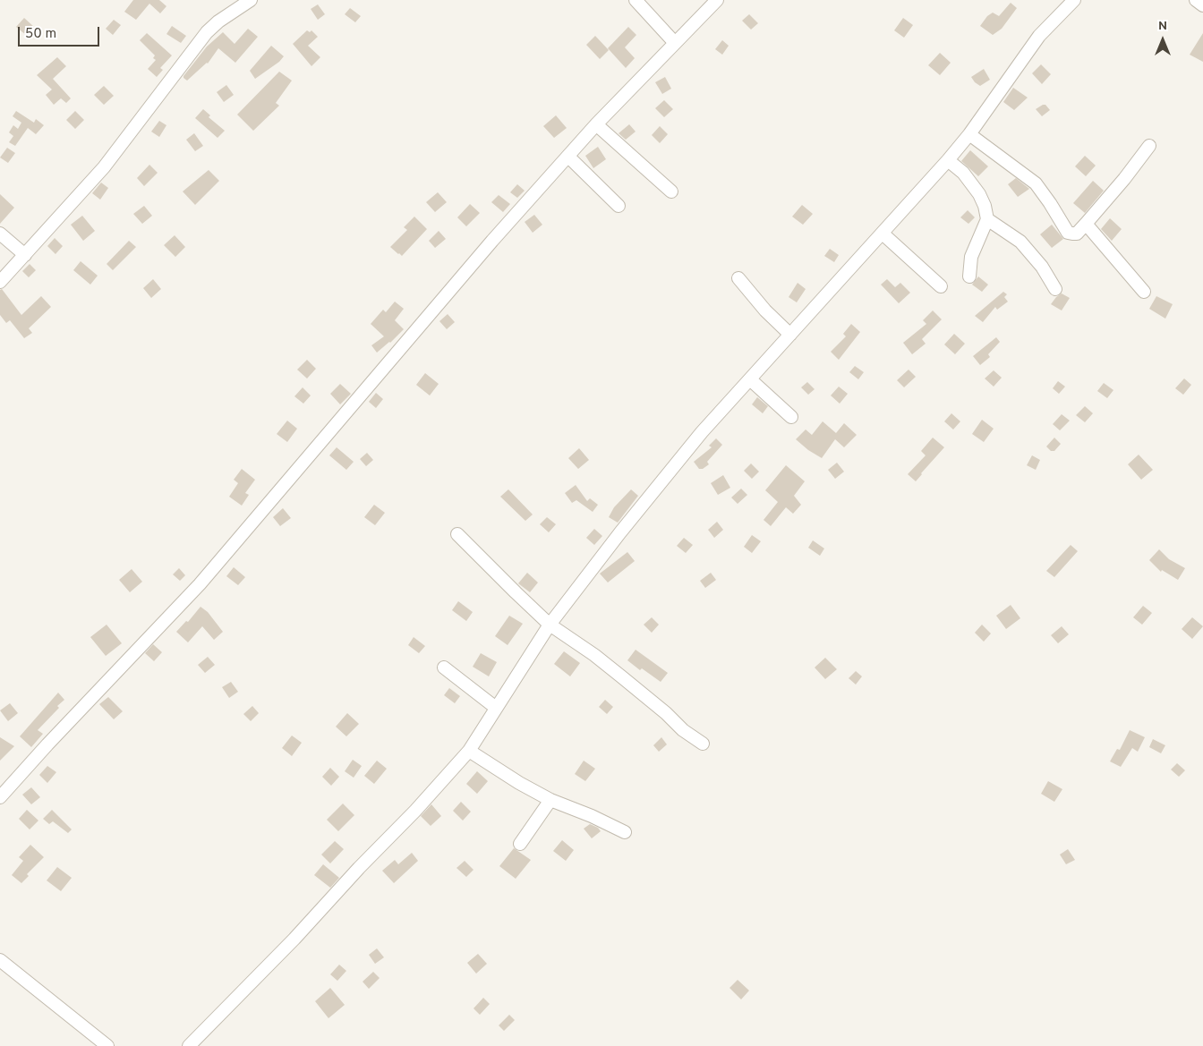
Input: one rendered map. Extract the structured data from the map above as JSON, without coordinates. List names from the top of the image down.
{
  "scale_bar": "50 m",
  "north": "top"
}
